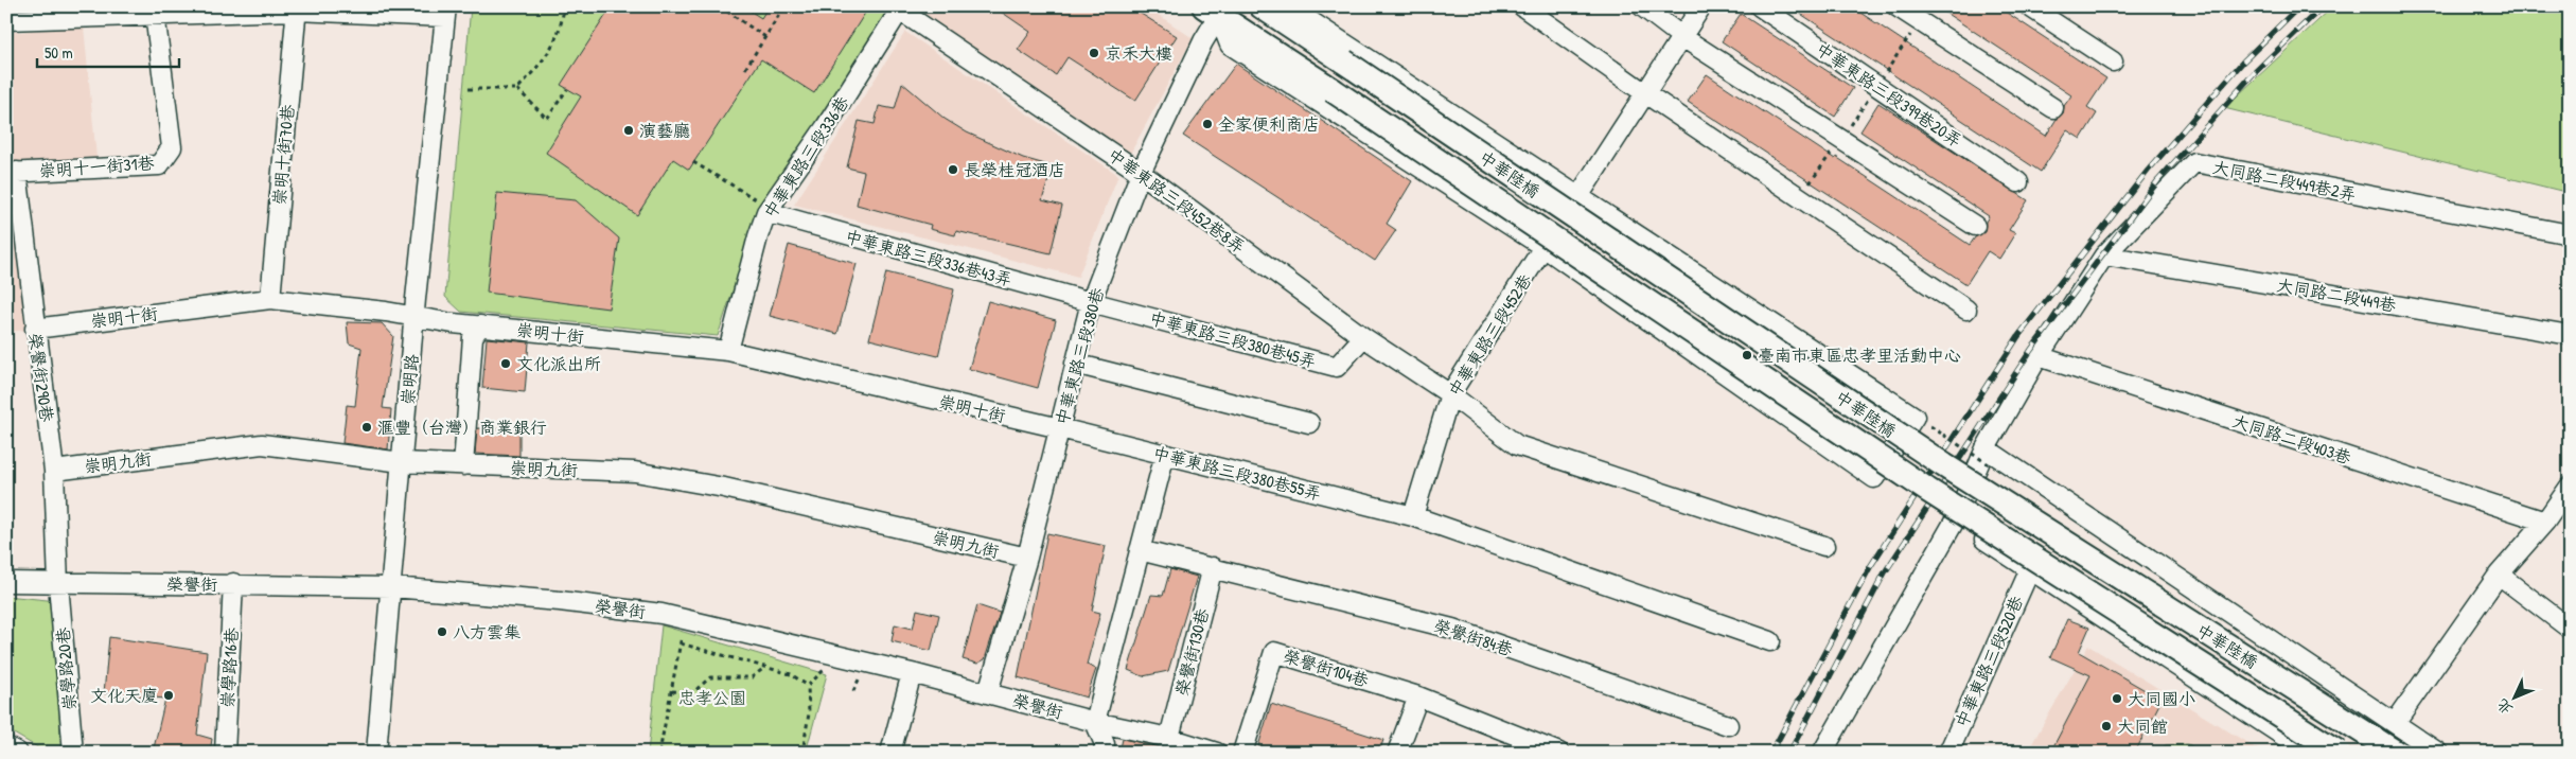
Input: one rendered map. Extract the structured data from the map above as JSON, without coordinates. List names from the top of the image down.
{
  "streets": {
    "main road": ["中華陸橋"],
    "street": [
      "中華東路三段399巷20弄",
      "崇明十街70巷",
      "中華東路三段336巷",
      "崇明十一街31巷",
      "大同路二段449巷2弄",
      "中華東路三段452巷8弄",
      "中華東路三段336巷43弄",
      "大同路二段449巷",
      "崇明十街",
      "中華東路三段452巷",
      "中華東路三段380巷45弄",
      "中華東路三段380巷",
      "榮譽街290巷",
      "崇明路",
      "大同路二段403巷",
      "崇明九街",
      "中華東路三段380巷55弄",
      "榮譽街",
      "榮譽街84巷",
      "榮譽街130巷",
      "中華東路三段520巷",
      "崇學路16巷",
      "榮譽街104巷",
      "崇學路20巷"
    ]
  },
  "crossings": [
    ["崇明十街70巷", "崇明十街"],
    ["中華東路三段336巷", "中華東路三段452巷8弄"],
    ["中華東路三段336巷", "中華東路三段336巷43弄"],
    ["中華東路三段336巷", "崇明十街"],
    ["崇明十一街31巷", "榮譽街290巷"],
    ["中華陸橋", "中華東路三段380巷"],
    ["大同路二段449巷2弄", "大同路二段449巷"],
    ["大同路二段449巷2弄", "大同路二段403巷"],
    ["中華東路三段452巷8弄", "中華東路三段452巷"],
    ["中華東路三段452巷8弄", "中華東路三段380巷45弄"],
    ["中華東路三段452巷8弄", "中華東路三段380巷"],
    ["中華東路三段336巷43弄", "中華東路三段380巷45弄"],
    ["中華東路三段336巷43弄", "中華東路三段380巷"],
    ["崇明十街", "中華東路三段380巷"],
    ["崇明十街", "榮譽街290巷"],
    ["崇明十街", "崇明路"],
    ["崇明十街", "中華東路三段380巷55弄"],
    ["中華東路三段452巷", "中華東路三段380巷55弄"],
    ["中華東路三段380巷45弄", "中華東路三段380巷"],
    ["中華東路三段380巷", "崇明九街"],
    ["中華東路三段380巷", "中華東路三段380巷55弄"],
    ["中華東路三段380巷", "榮譽街"],
    ["榮譽街290巷", "崇明九街"],
    ["榮譽街290巷", "榮譽街"],
    ["榮譽街290巷", "崇學路20巷"],
    ["崇明路", "崇明九街"],
    ["崇明路", "榮譽街"],
    ["榮譽街", "榮譽街130巷"],
    ["榮譽街", "崇學路16巷"],
    ["榮譽街", "崇學路20巷"],
    ["榮譽街84巷", "榮譽街130巷"]
  ],
  "parks": ["忠孝公園"],
  "places": [
    "京禾大樓",
    "全家便利商店",
    "演藝廳",
    "長榮桂冠酒店",
    "臺南市東區忠孝里活動中心",
    "文化派出所",
    "滙豐（台灣）商業銀行",
    "八方雲集",
    "文化天廈",
    "大同國小",
    "大同館"
  ],
  "scale_bar": "50 m",
  "north": "bottom left"
}
